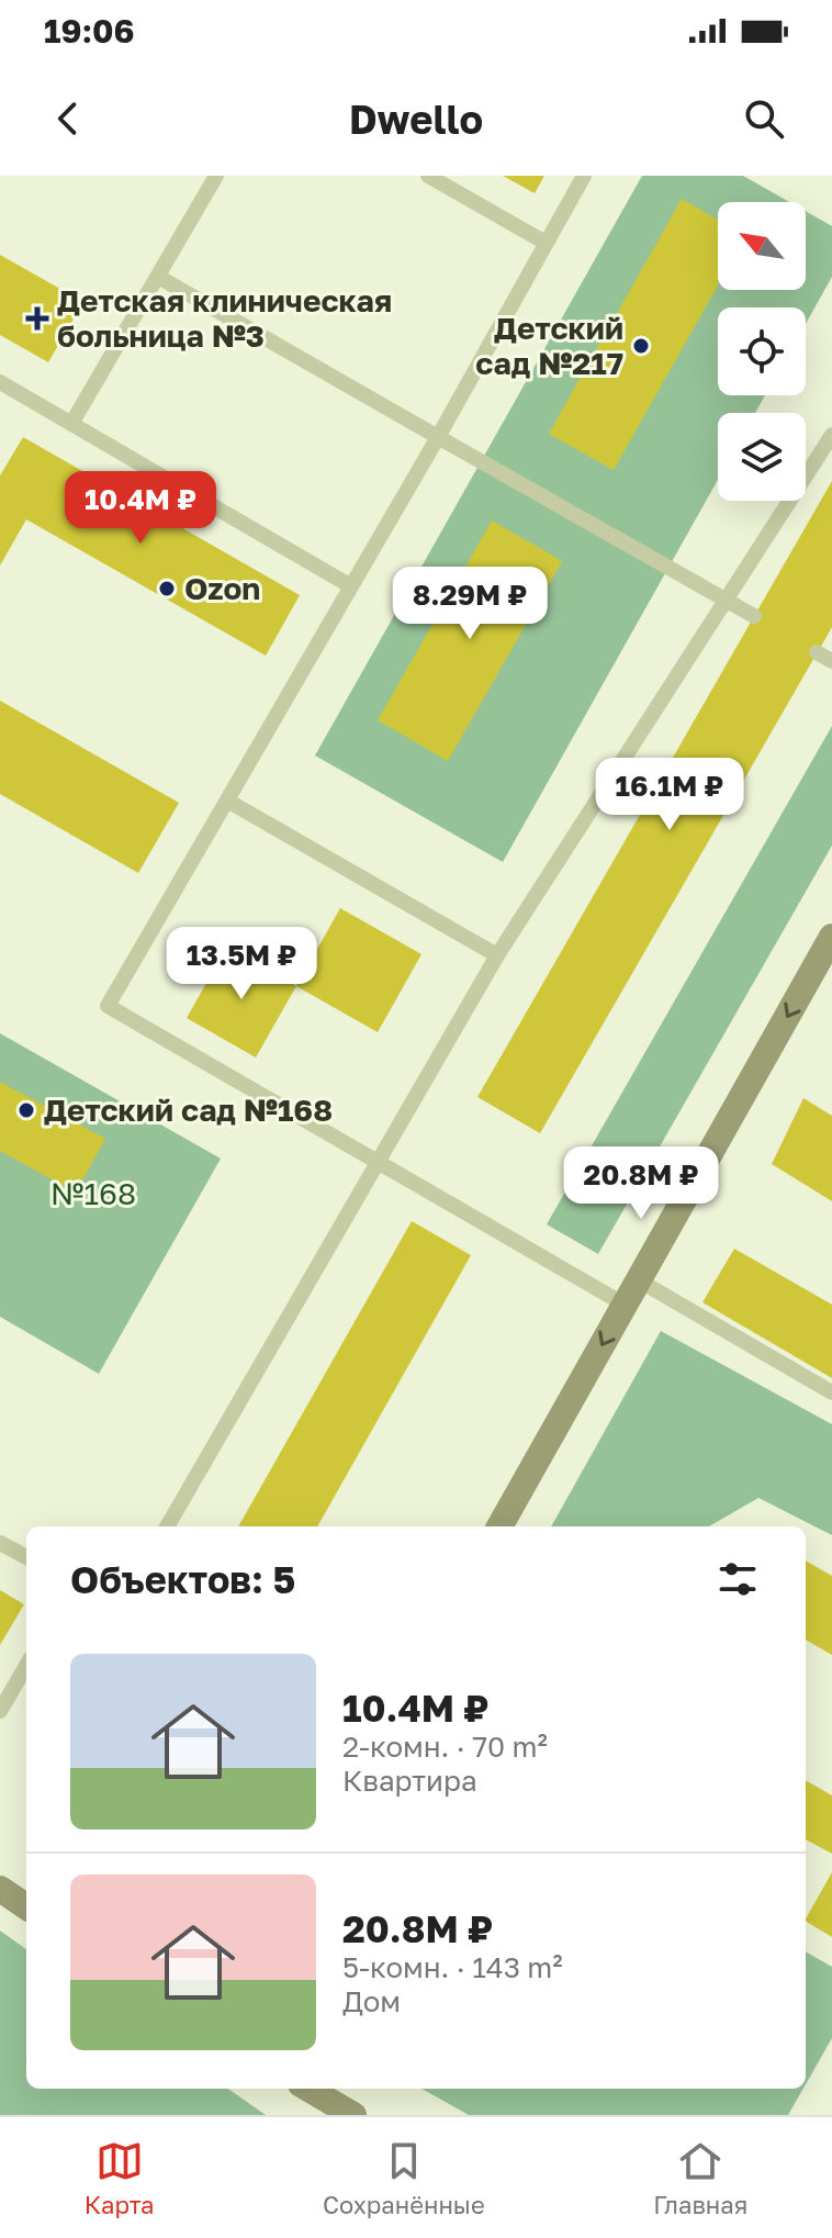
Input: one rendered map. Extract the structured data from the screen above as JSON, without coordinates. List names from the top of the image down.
{
  "parks": ["№168"],
  "places": {
    "health": ["Детская клиническая больница №3"],
    "other": ["Детский сад №217", "Ozon", "Детский сад №168"]
  },
  "north": "top left",
  "page": {
    "status": "19:06",
    "header": "Dwello",
    "price": [
      "10.4M ₽",
      "8.29M ₽",
      "16.1M ₽",
      "13.5M ₽",
      "20.8M ₽"
    ],
    "heading": "Объектов: 5",
    "list": [
      {
        "name": "10.4M ₽",
        "note": "2-комн. · 70 m² · Квартира"
      },
      {
        "name": "20.8M ₽",
        "note": "5-комн. · 143 m² · Дом"
      }
    ],
    "tabs": ["Карта", "Сохранённые", "Главная"]
  }
}
